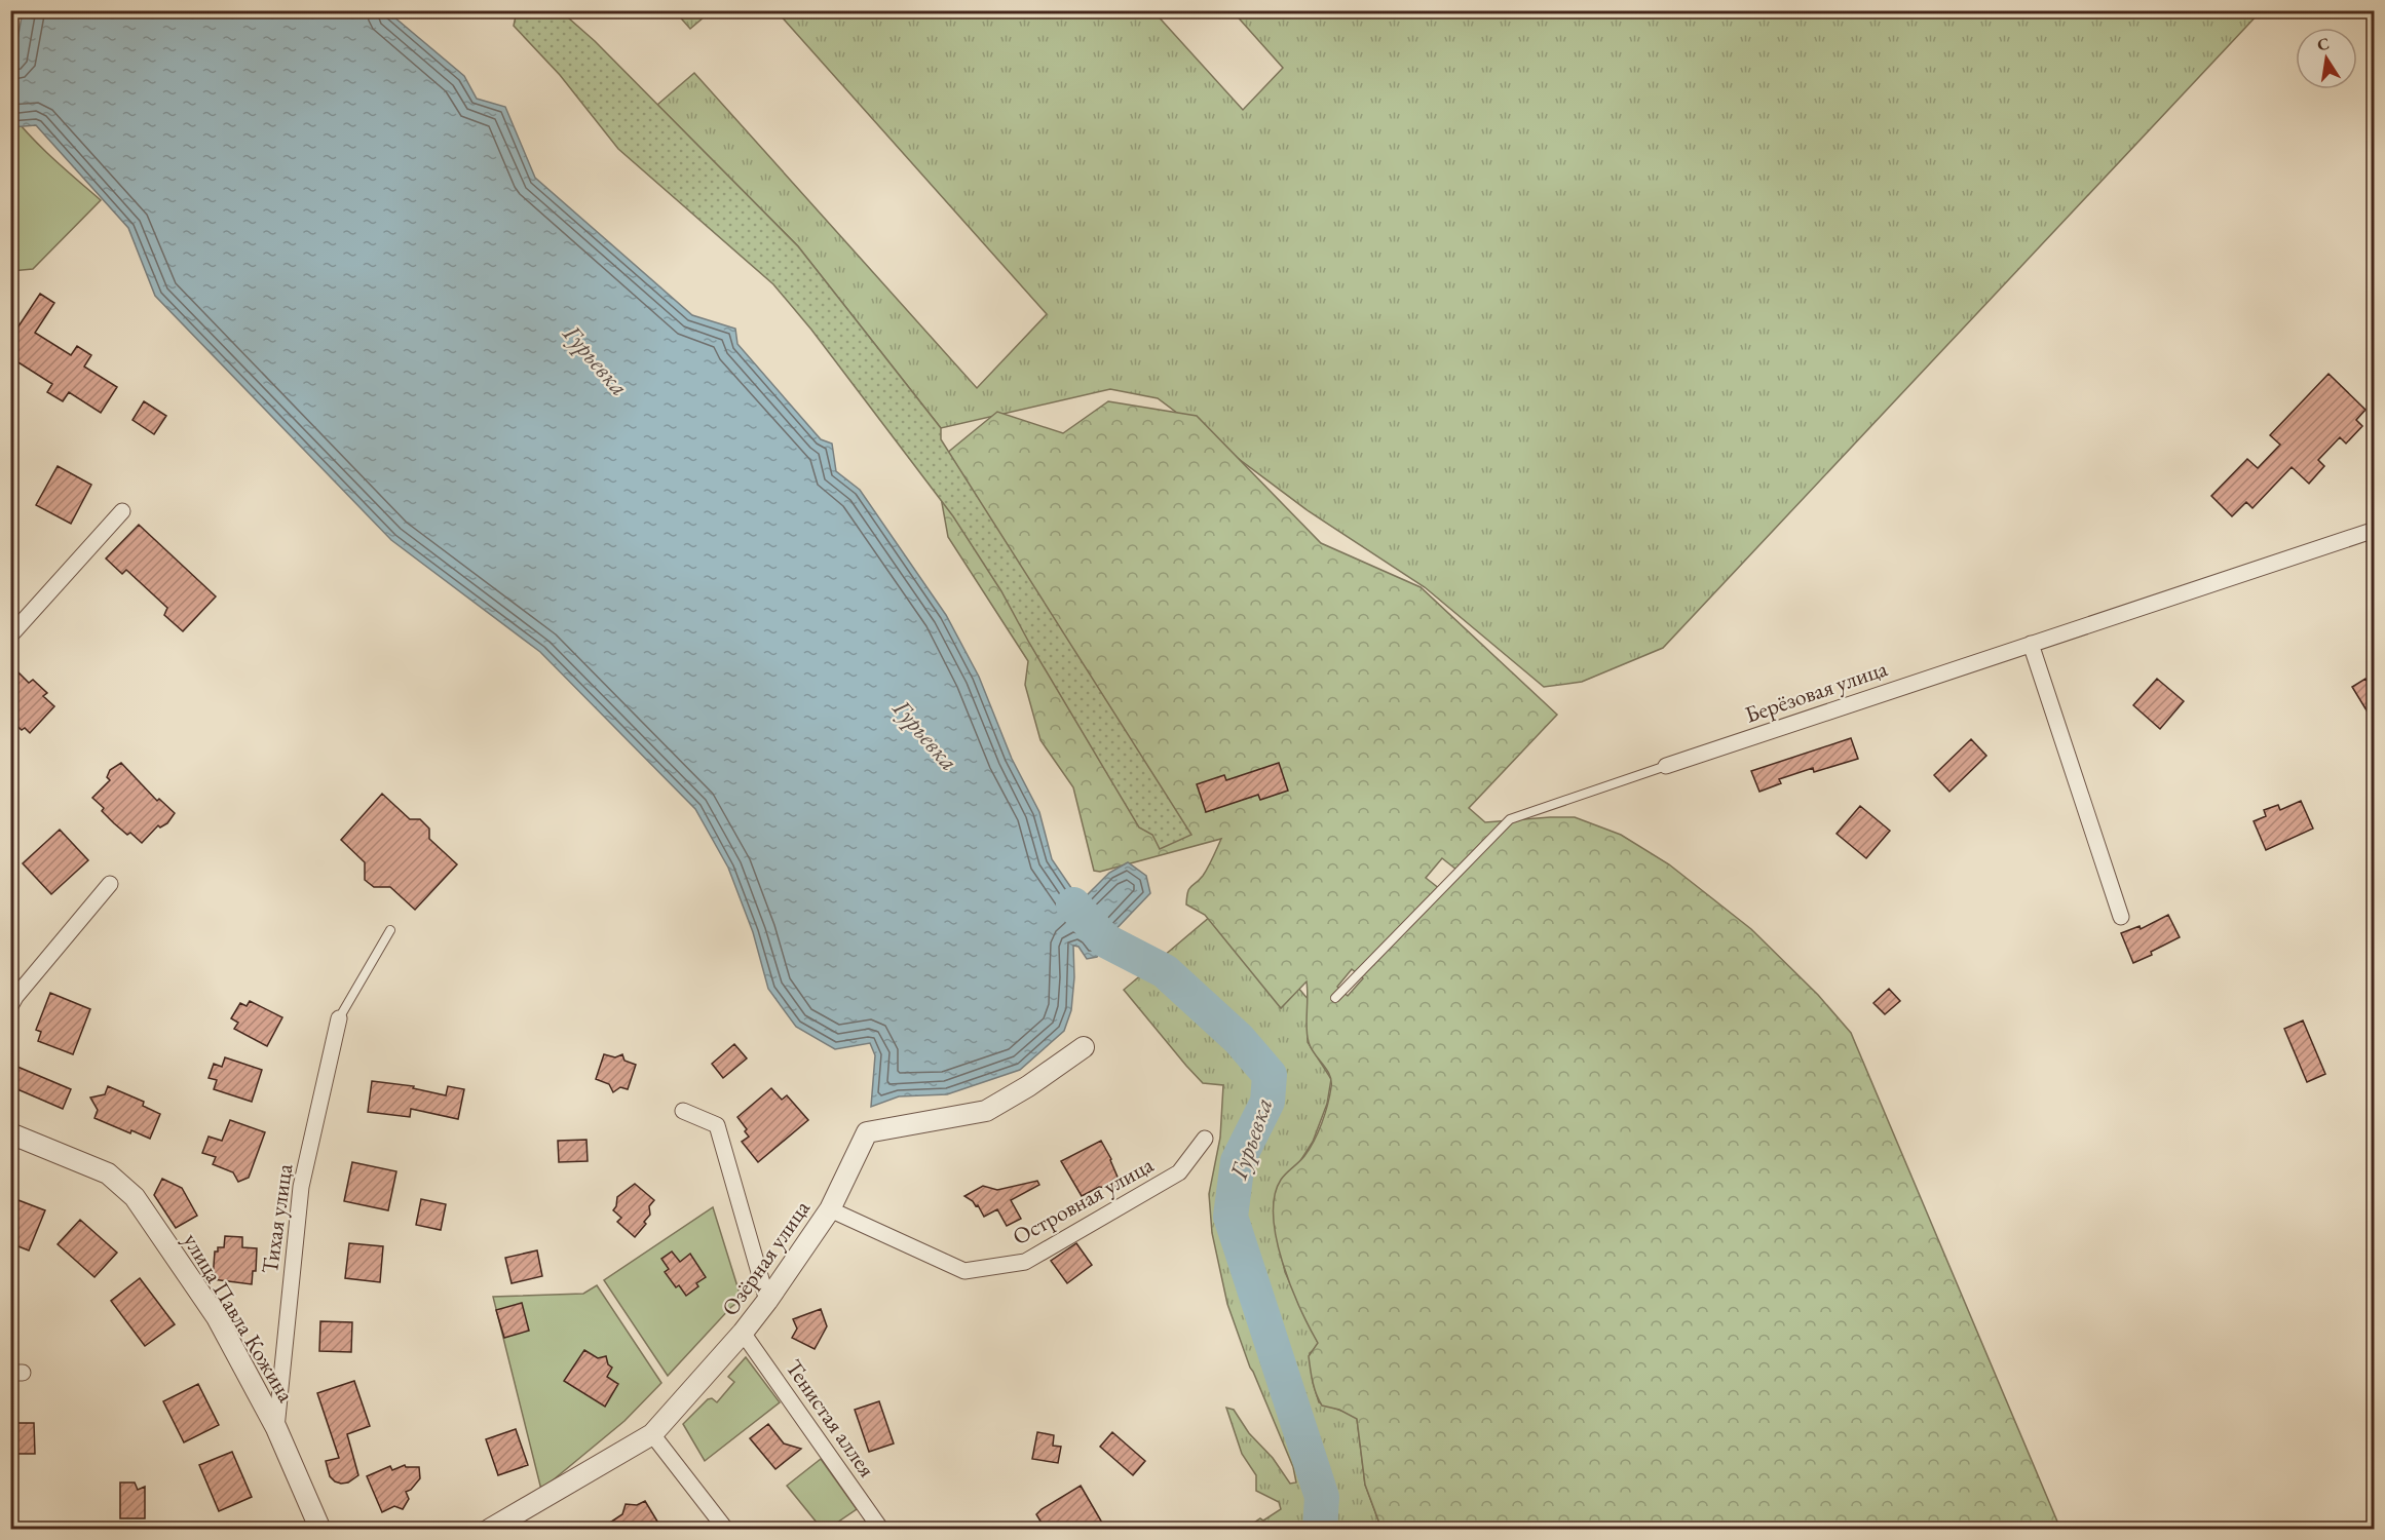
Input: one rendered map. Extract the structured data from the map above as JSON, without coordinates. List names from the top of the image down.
{
  "streets": {
    "street": [
      "Берёзовая улица",
      "Островная улица",
      "Тихая улица",
      "Озёрная улица",
      "улица Павла Кожина",
      "Тенистая аллея"
    ]
  },
  "crossings": [
    ["Островная улица", "Озёрная улица"],
    ["Тихая улица", "улица Павла Кожина"],
    ["Озёрная улица", "Тенистая аллея"]
  ],
  "water": ["Гурьевка"],
  "north": "top"
}
